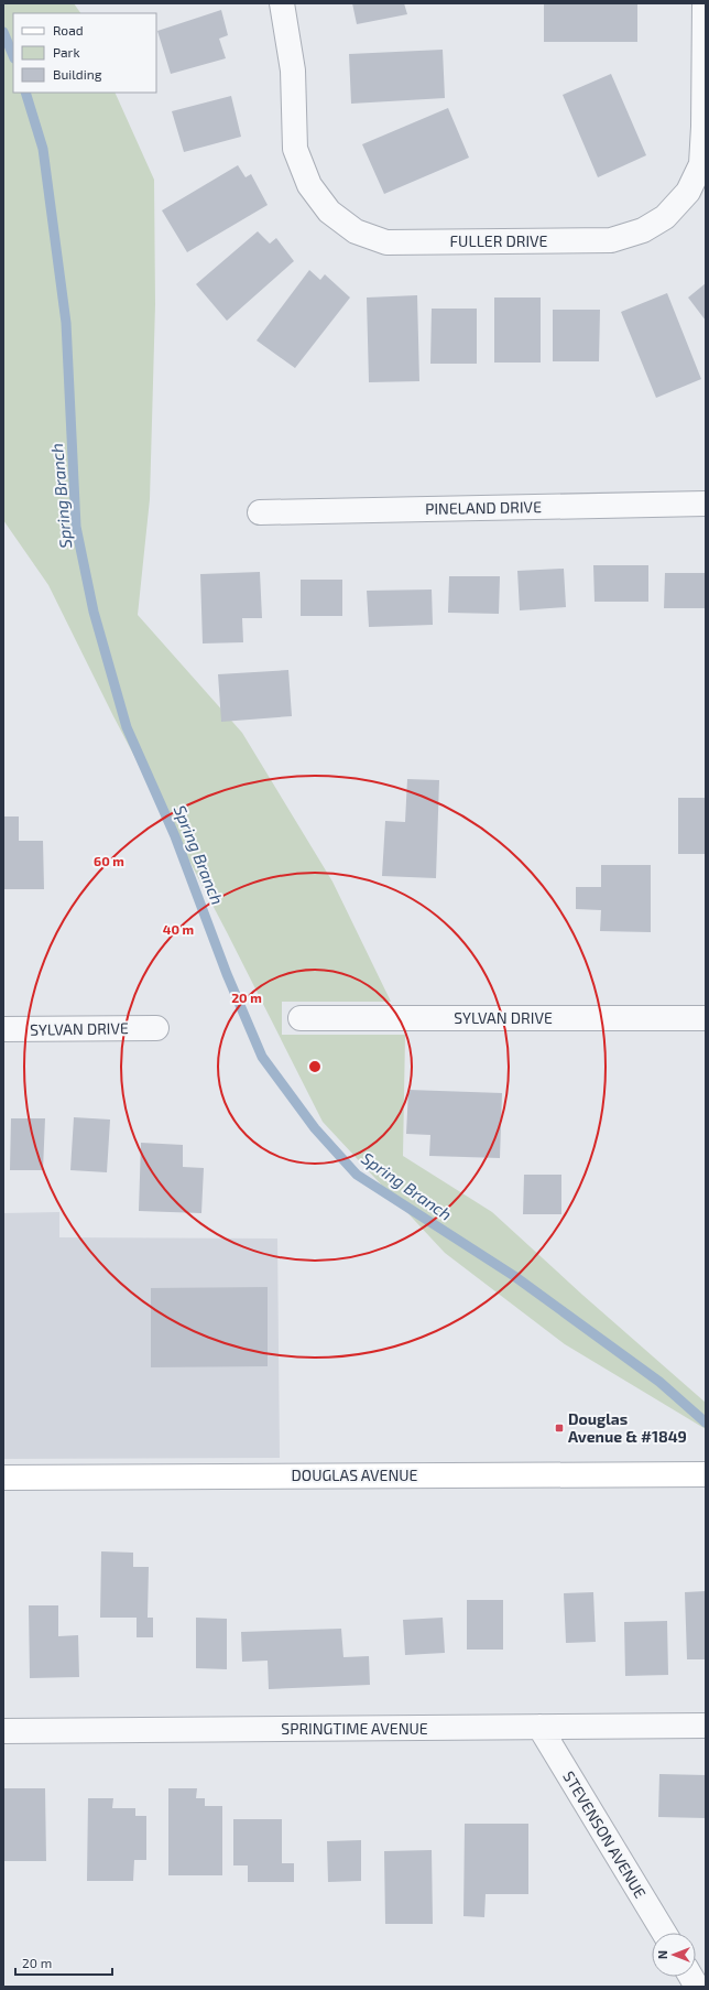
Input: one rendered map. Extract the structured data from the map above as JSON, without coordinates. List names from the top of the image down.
{
  "streets": {
    "main road": ["DOUGLAS AVENUE"],
    "street": [
      "FULLER DRIVE",
      "PINELAND DRIVE",
      "SYLVAN DRIVE",
      "SPRINGTIME AVENUE",
      "STEVENSON AVENUE"
    ]
  },
  "crossings": [
    ["SPRINGTIME AVENUE", "STEVENSON AVENUE"]
  ],
  "water": ["Spring Branch"],
  "places": {
    "transit": ["Douglas Avenue & #1849"]
  },
  "legend": ["Road", "Park", "Building"],
  "scale_bar": "20 m",
  "north": "left",
  "rings": ["60 m", "40 m", "20 m"]
}
